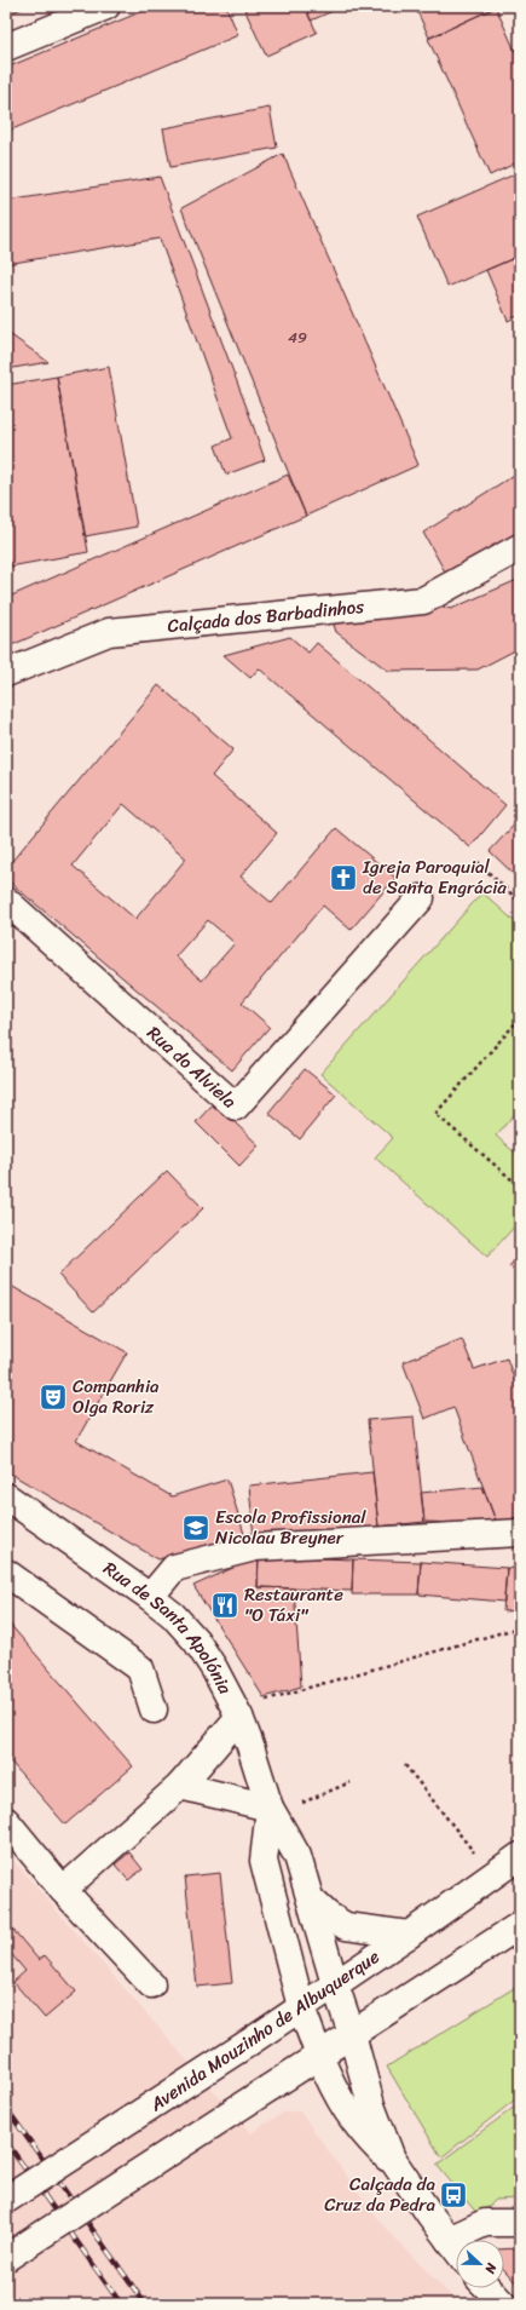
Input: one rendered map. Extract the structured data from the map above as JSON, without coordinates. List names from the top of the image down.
{
  "streets": {
    "street": [
      "Calçada dos Barbadinhos",
      "Rua do Alviela",
      "Rua de Santa Apolónia",
      "Avenida Mouzinho de Albuquerque"
    ]
  },
  "places": {
    "church": ["Igreja Paroquial de Santa Engrácia"],
    "theatre": ["Companhia Olga Roriz"],
    "school or university": ["Escola Profissional Nicolau Breyner"],
    "restaurant": ["Restaurante \"O Táxi\""],
    "bus stop": ["Calçada da Cruz da Pedra"]
  },
  "house_numbers": ["49"],
  "north": "right"
}
